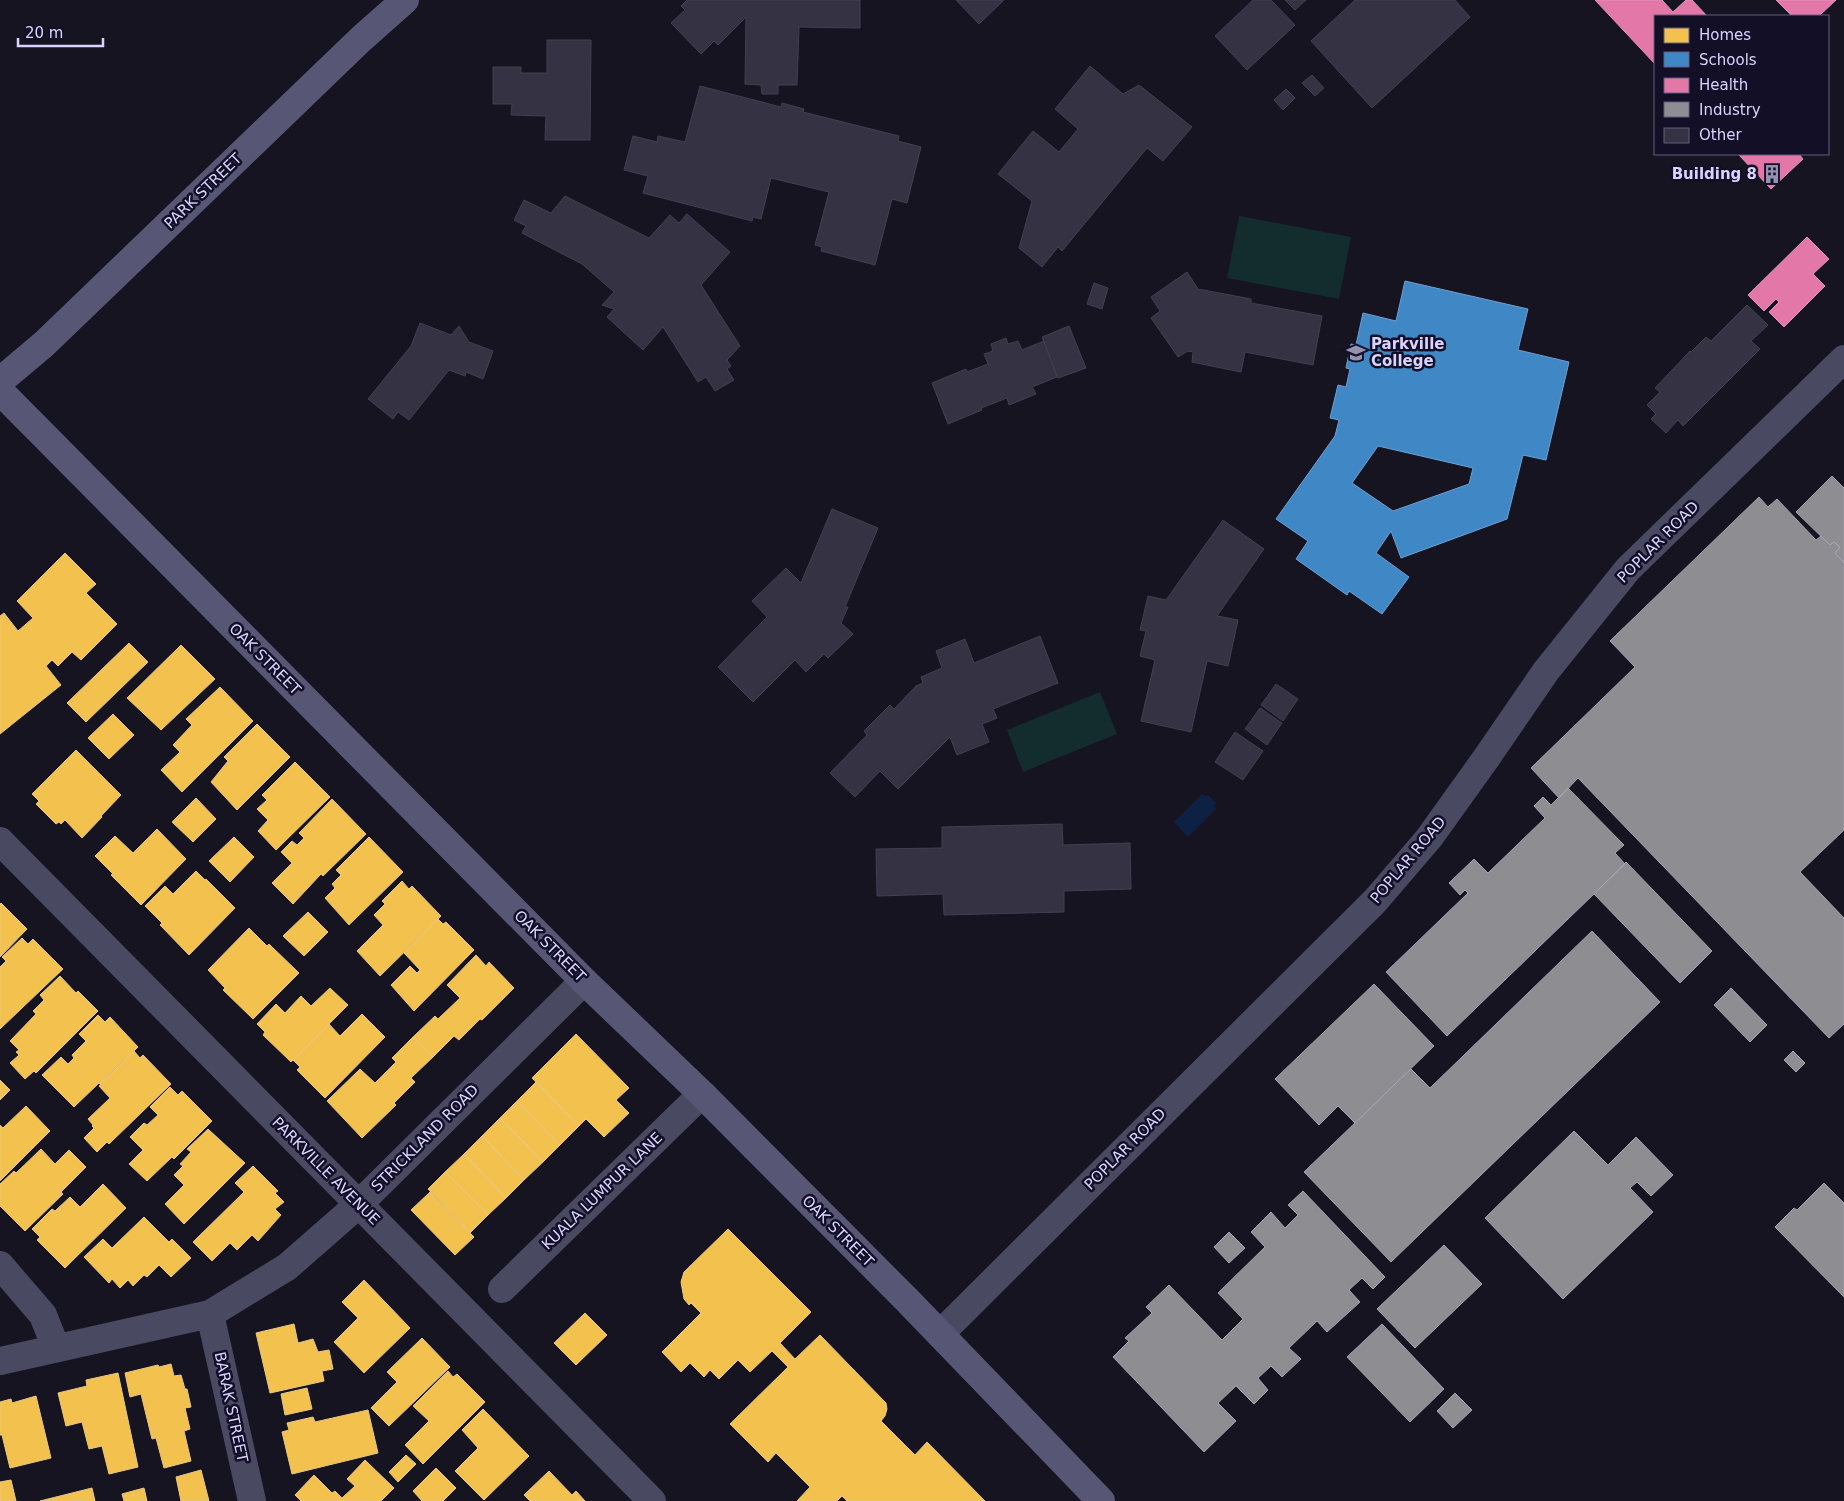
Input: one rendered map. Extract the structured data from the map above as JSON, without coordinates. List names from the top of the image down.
{
  "streets": {
    "street": [
      "PARK STREET",
      "POPLAR ROAD",
      "OAK STREET",
      "STRICKLAND ROAD",
      "PARKVILLE AVENUE",
      "KUALA LUMPUR LANE",
      "BARAK STREET"
    ]
  },
  "crossings": [
    ["POPLAR ROAD", "OAK STREET"],
    ["OAK STREET", "STRICKLAND ROAD"],
    ["OAK STREET", "KUALA LUMPUR LANE"],
    ["STRICKLAND ROAD", "PARKVILLE AVENUE"],
    ["STRICKLAND ROAD", "BARAK STREET"]
  ],
  "places": {
    "building": ["Building 8"],
    "school or university": ["Parkville College"]
  },
  "legend": [
    "Homes",
    "Schools",
    "Health",
    "Industry",
    "Other"
  ],
  "scale_bar": "20 m"
}
